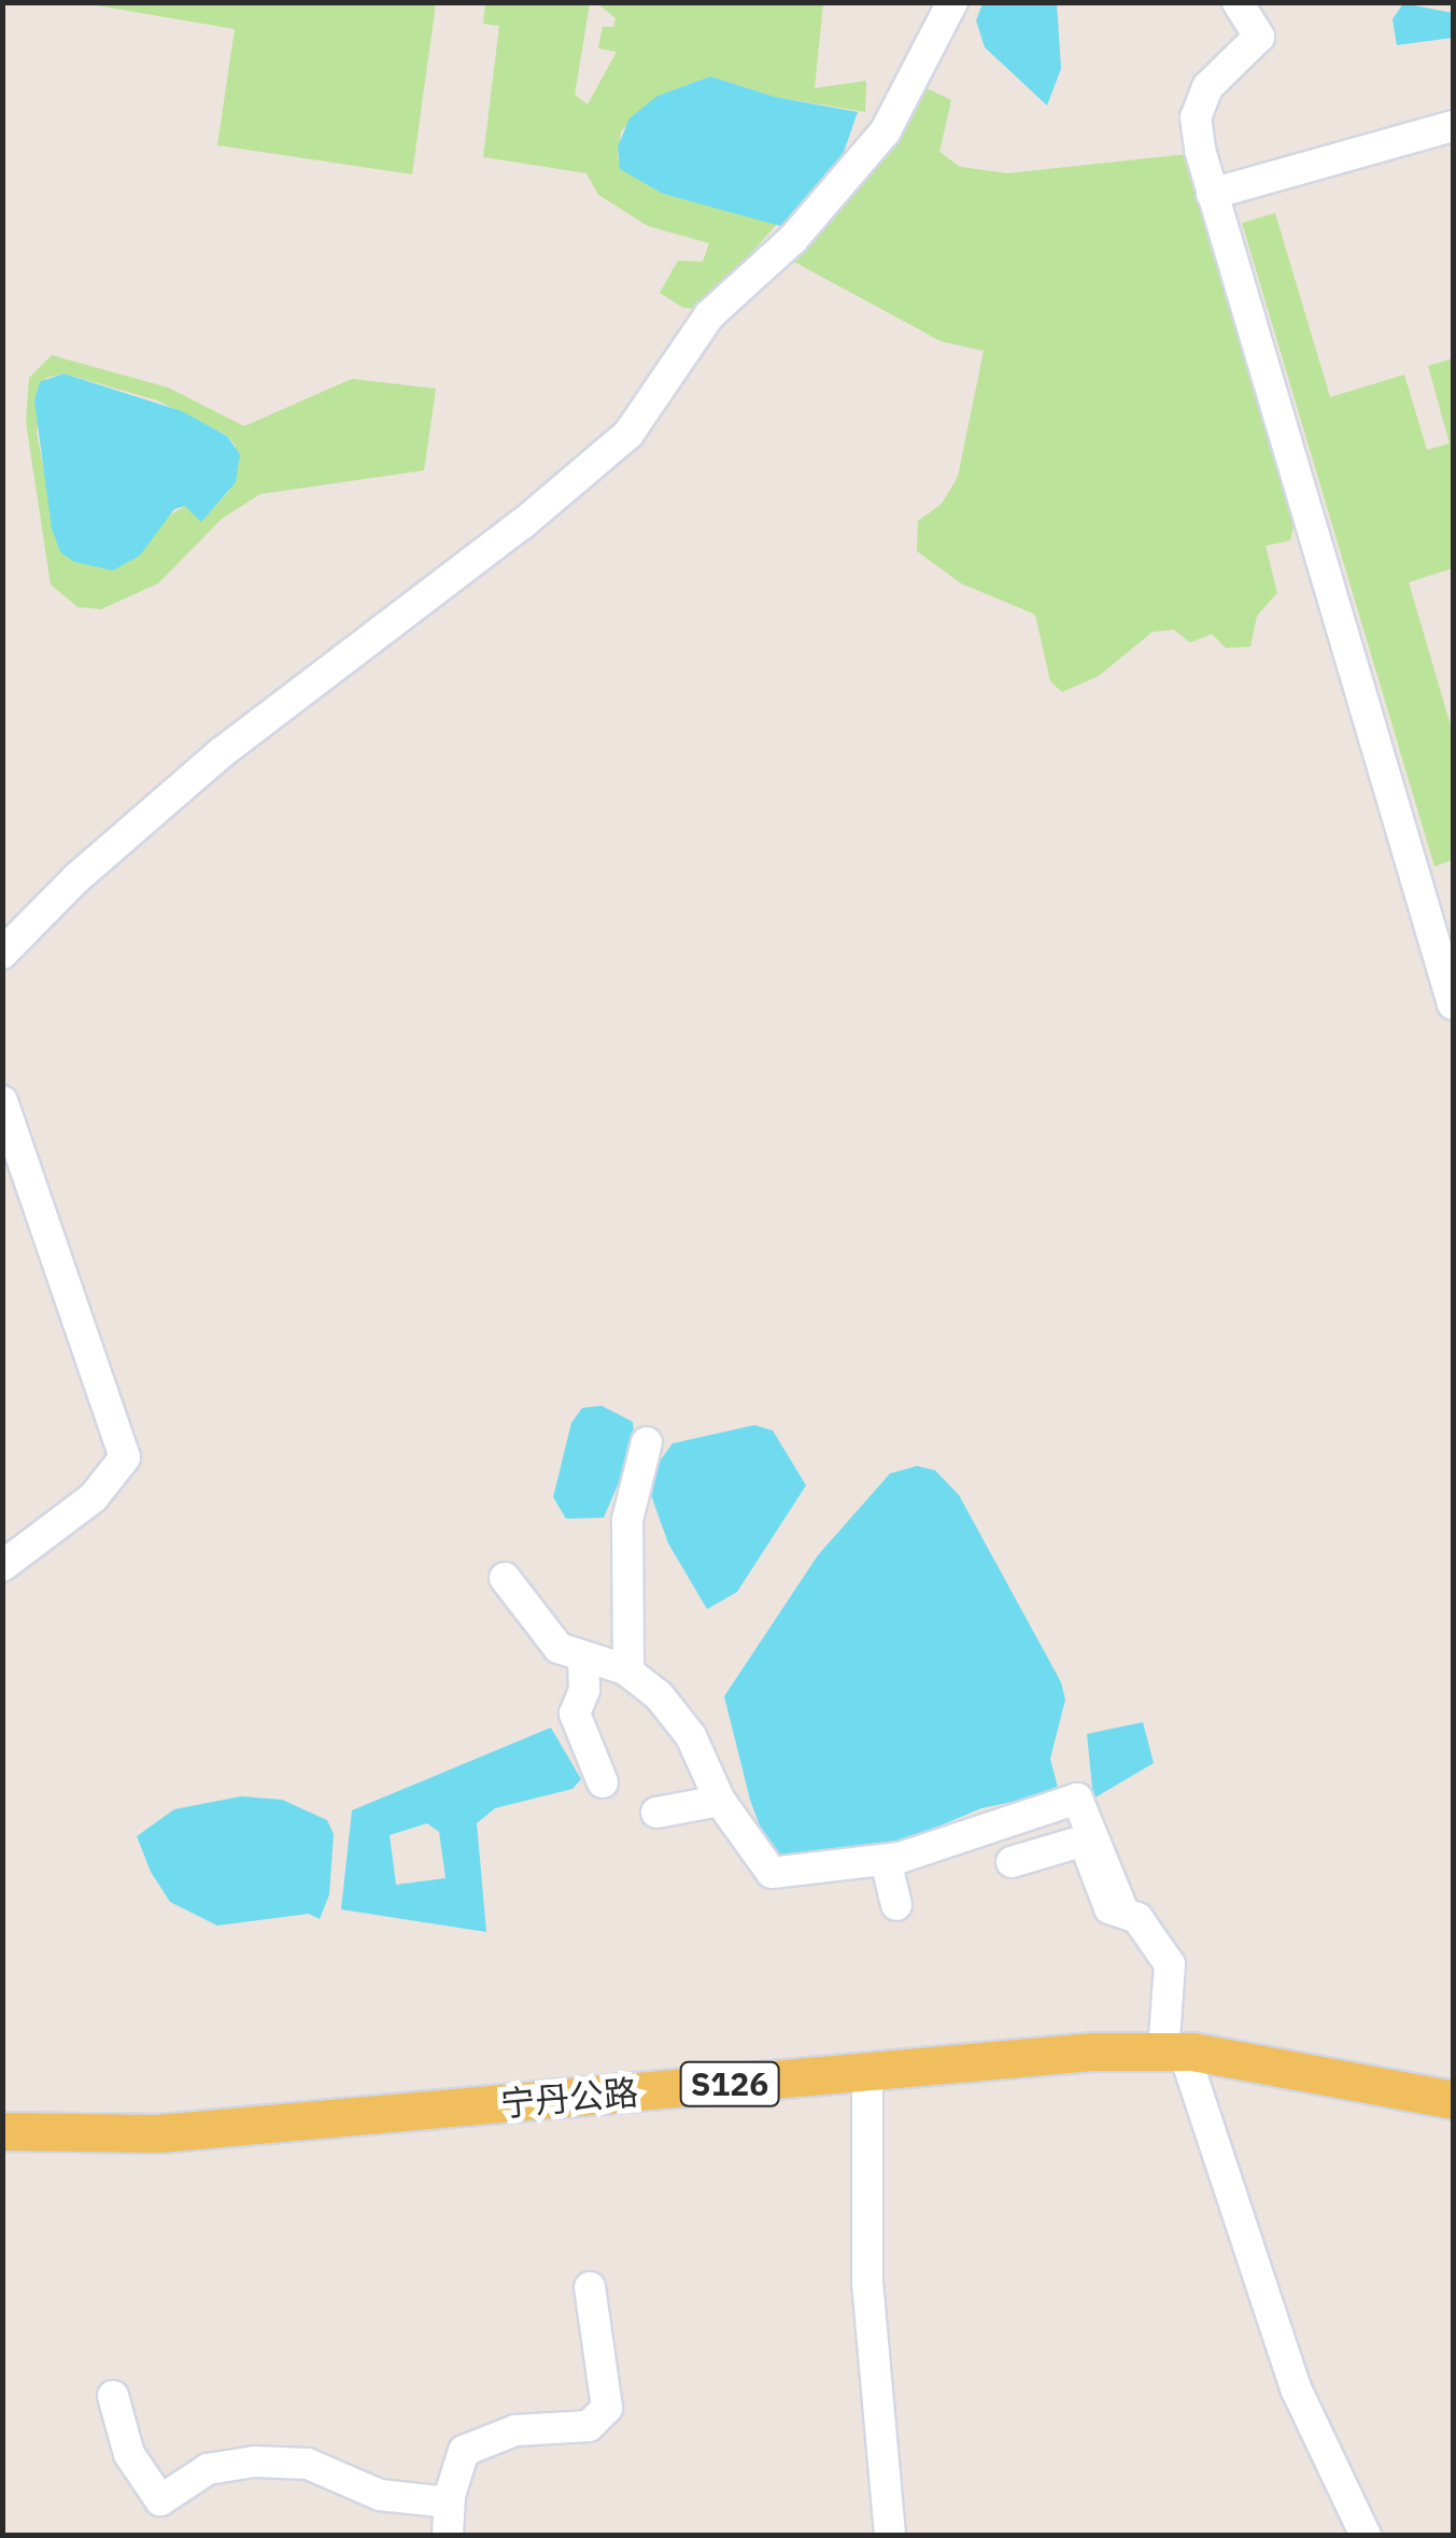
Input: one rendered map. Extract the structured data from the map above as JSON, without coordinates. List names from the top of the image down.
{
  "streets": {
    "main road": ["S126", "宁丹公路"]
  }
}
